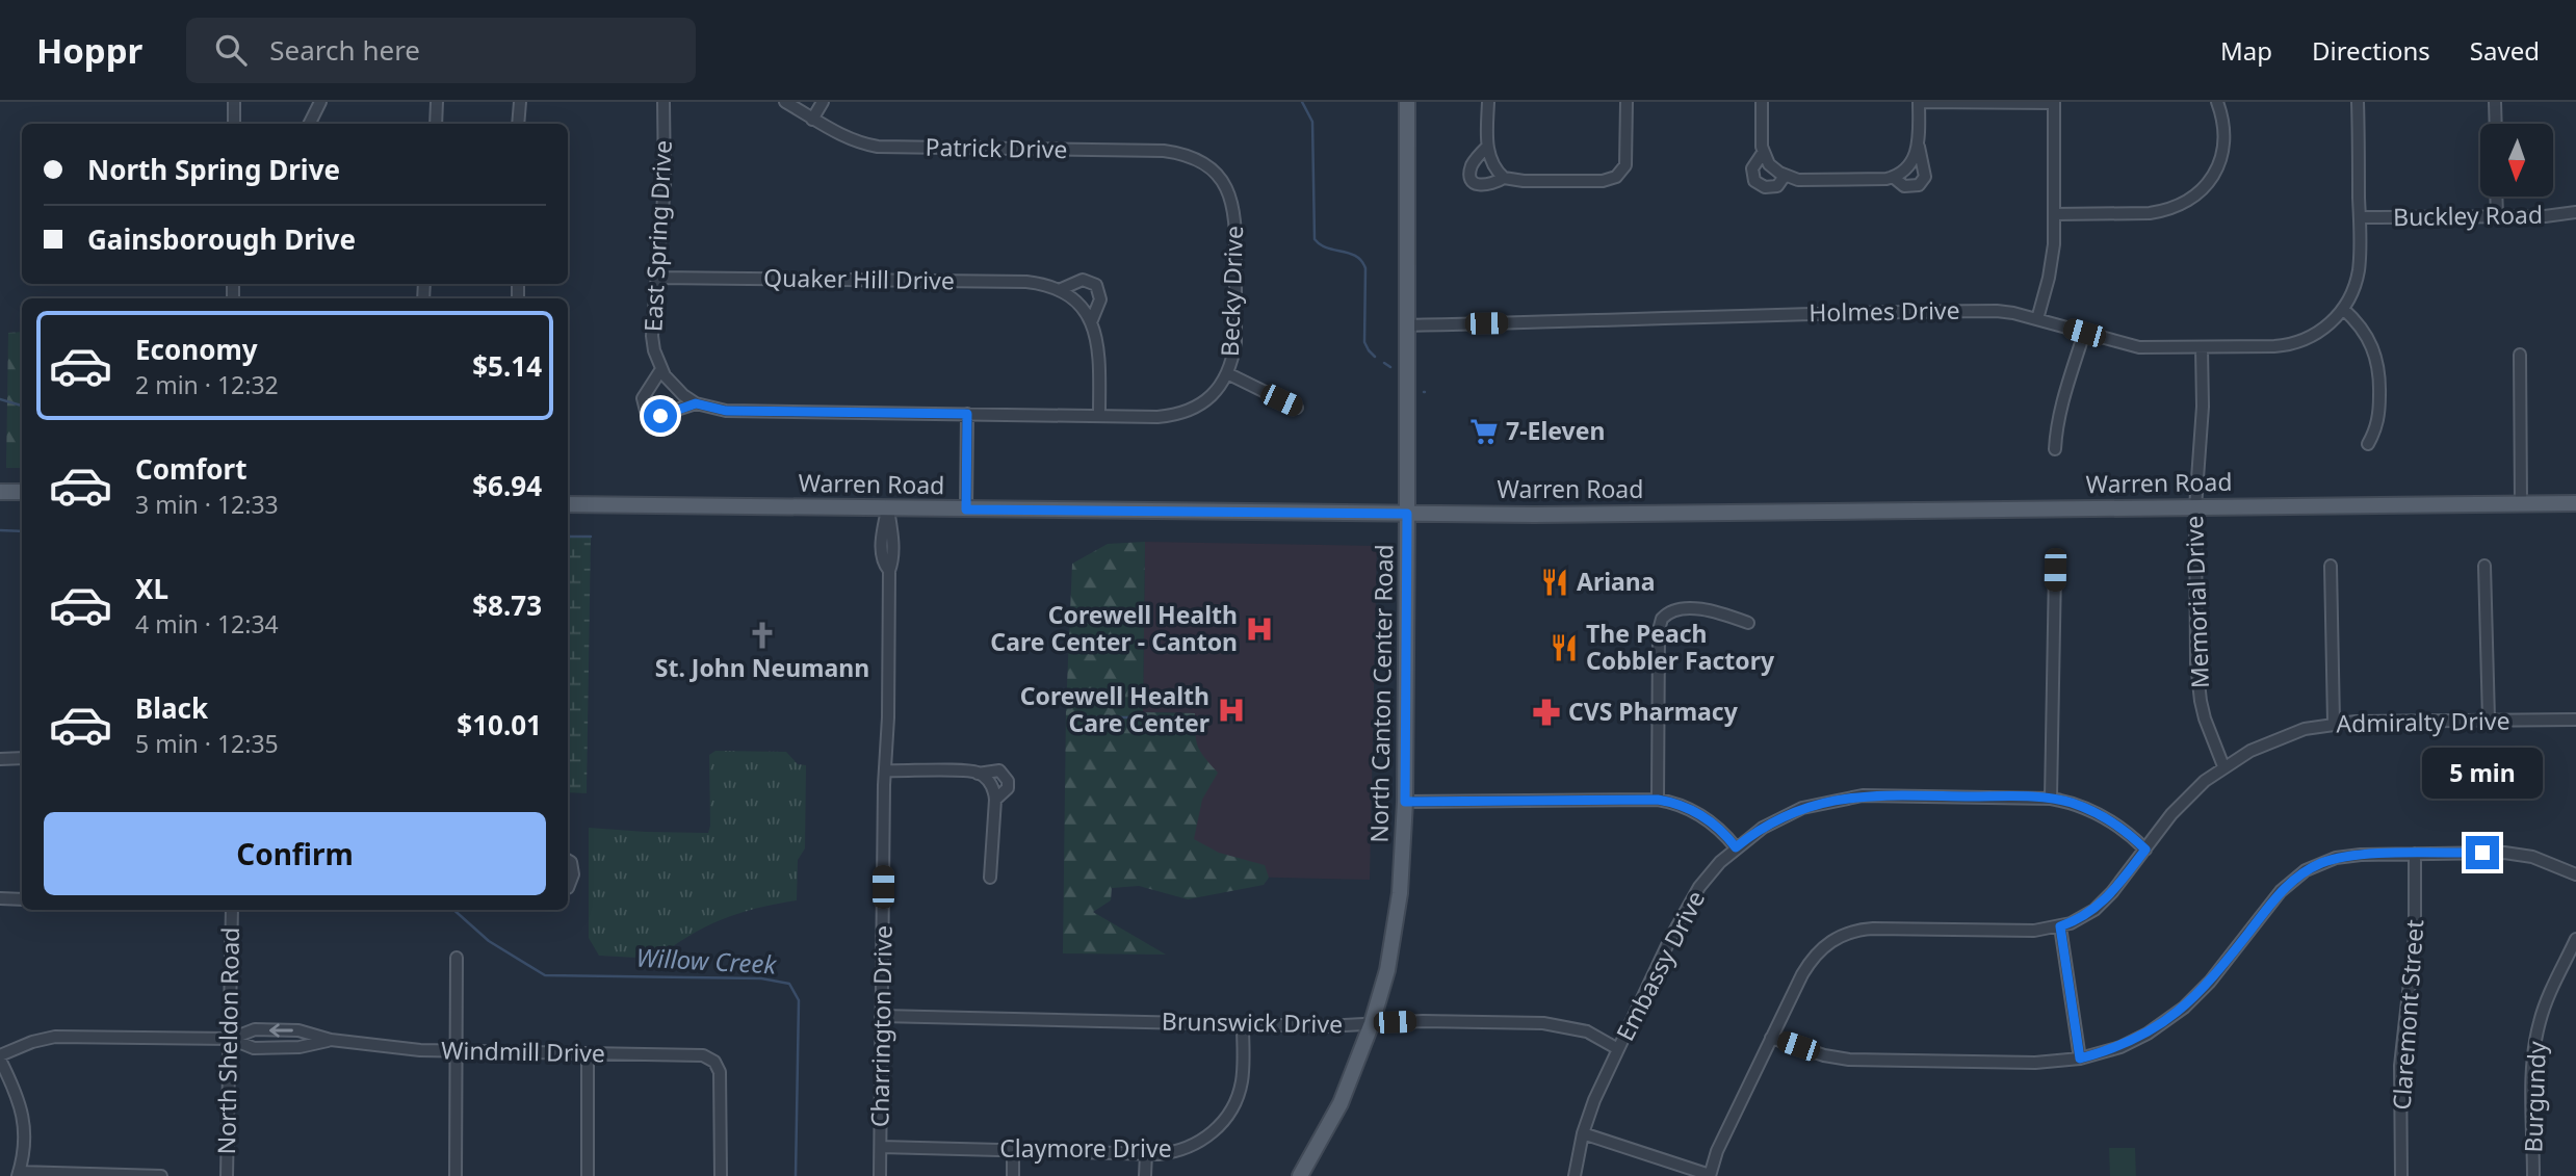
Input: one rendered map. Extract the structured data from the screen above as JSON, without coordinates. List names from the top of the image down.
{
  "streets": {
    "main road": ["Warren Road", "North Canton Center Road"],
    "street": [
      "Patrick Drive",
      "Buckley Road",
      "East Spring Drive",
      "Quaker Hill Drive",
      "Becky Drive",
      "Holmes Drive",
      "Memorial Drive",
      "Admiralty Drive",
      "Embassy Drive",
      "Claremont Street",
      "Brunswick Drive",
      "Charrington Drive",
      "North Sheldon Road",
      "Windmill Drive",
      "Burgundy",
      "Claymore Drive"
    ]
  },
  "crossings": [
    ["Patrick Drive", "Becky Drive"],
    ["East Spring Drive", "Quaker Hill Drive"],
    ["Holmes Drive", "Memorial Drive"],
    ["Holmes Drive", "North Canton Center Road"],
    ["Warren Road", "Memorial Drive"],
    ["Warren Road", "North Canton Center Road"],
    ["Warren Road", "Charrington Drive"],
    ["Memorial Drive", "Admiralty Drive"],
    ["North Canton Center Road", "Brunswick Drive"],
    ["Admiralty Drive", "Embassy Drive"],
    ["Embassy Drive", "Brunswick Drive"],
    ["Brunswick Drive", "Charrington Drive"],
    ["Brunswick Drive", "Claymore Drive"],
    ["Charrington Drive", "Claymore Drive"],
    ["North Sheldon Road", "Windmill Drive"]
  ],
  "water": ["Willow Creek"],
  "places": {
    "supermarket": ["7-Eleven"],
    "restaurant": ["Ariana", "The Peach Cobbler Factory"],
    "hospital": ["Corewell Health Care Center - Canton", "Corewell Health Care Center"],
    "church": ["St. John Neumann"],
    "pharmacy": ["CVS Pharmacy"]
  },
  "north": "bottom",
  "page": {
    "header": "Hoppr",
    "search": "Search here",
    "nav": ["Map", "Directions", "Saved"],
    "banner": ["North Spring Drive", "Gainsborough Drive"],
    "list": [
      {
        "name": "Economy",
        "note": "2 min · 12:32",
        "value": "$5.14"
      },
      {
        "name": "Comfort",
        "note": "3 min · 12:33",
        "value": "$6.94"
      },
      {
        "name": "XL",
        "note": "4 min · 12:34",
        "value": "$8.73"
      },
      {
        "name": "Black",
        "note": "5 min · 12:35",
        "value": "$10.01"
      }
    ],
    "bubble": "5 min",
    "buttons": "Confirm"
  }
}
